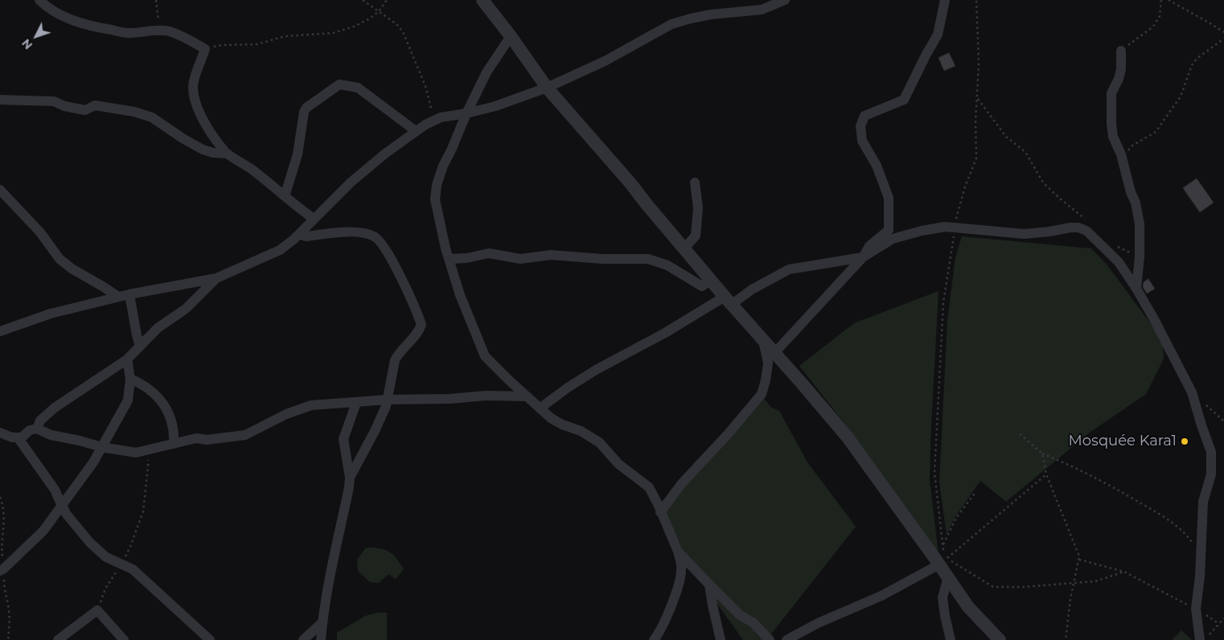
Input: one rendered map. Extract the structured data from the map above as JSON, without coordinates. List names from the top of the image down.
{
  "places": ["Mosquée Kara1"],
  "north": "bottom left"
}
